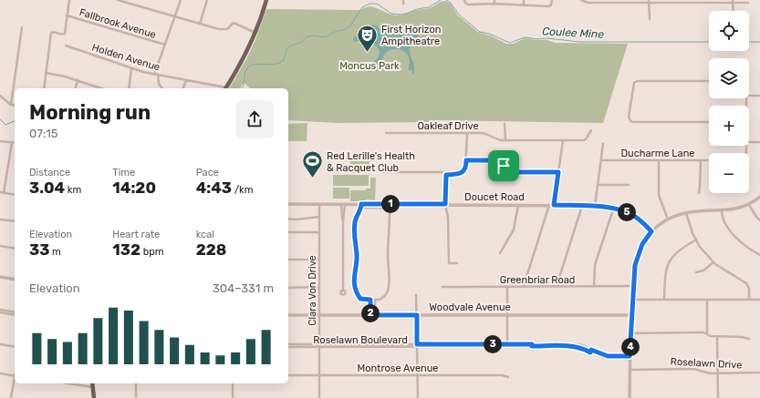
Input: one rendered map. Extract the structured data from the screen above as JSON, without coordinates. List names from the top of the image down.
{
  "streets": {
    "street": [
      "Fallbrook Avenue",
      "Holden Avenue",
      "Oakleaf Drive",
      "Ducharme Lane",
      "Doucet Road",
      "Greenbriar Road",
      "Clara Von Drive",
      "Woodvale Avenue",
      "Roselawn Boulevard",
      "Roselawn Drive",
      "Montrose Avenue"
    ]
  },
  "crossings": [
    ["Doucet Road", "Clara Von Drive"],
    ["Clara Von Drive", "Woodvale Avenue"],
    ["Clara Von Drive", "Roselawn Boulevard"],
    ["Clara Von Drive", "Montrose Avenue"]
  ],
  "water": ["Coulee Mine"],
  "parks": ["Moncus Park"],
  "places": {
    "theatre": ["First Horizon Ampitheatre"],
    "sports": ["Red Lerille's Health & Racquet Club"]
  },
  "page": {
    "map_buttons": ["+", "−"],
    "heading": ["Morning run", "07:15"],
    "stats": [
      ["Distance", "3.04 km"],
      ["Time", "14:20"],
      ["Pace", "4:43 /km"],
      ["Elevation", "33 m"],
      ["Heart rate", "132 bpm"],
      ["kcal", "228"]
    ],
    "pins": [
      "1",
      "5",
      "2",
      "3",
      "4"
    ],
    "chart": ["Elevation", "304–331 m"]
  }
}
